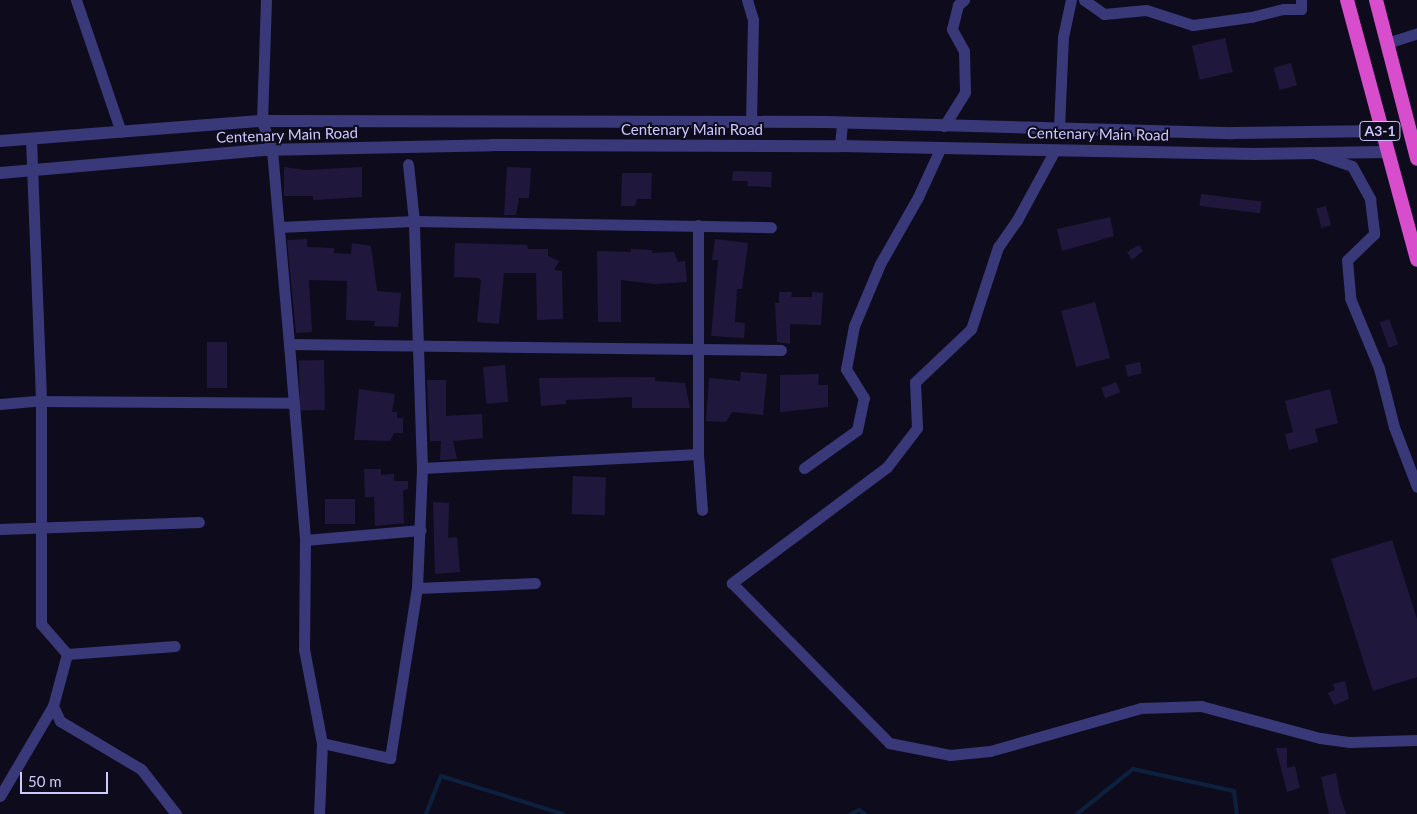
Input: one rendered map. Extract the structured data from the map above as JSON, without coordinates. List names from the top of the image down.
{
  "streets": {
    "highway": ["A3-1"],
    "street": ["Centenary Main Road"]
  },
  "crossings": [
    ["Centenary Main Road", "A3-1"]
  ],
  "scale_bar": "50 m"
}
